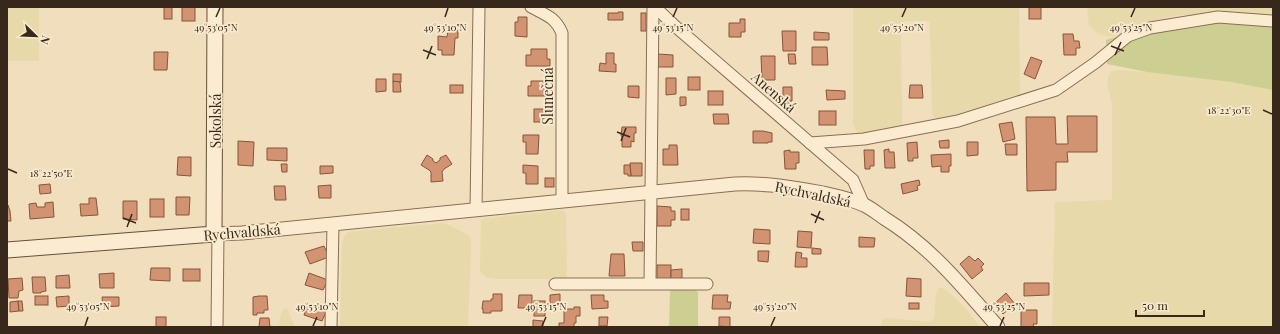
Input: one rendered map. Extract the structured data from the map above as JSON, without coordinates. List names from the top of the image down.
{
  "streets": {
    "main road": ["Sokolská", "Rychvaldská"],
    "street": ["Anenská", "Slunečná"]
  },
  "crossings": [
    ["Anenská", "Rychvaldská"],
    ["Slunečná", "Rychvaldská"],
    ["Sokolská", "Rychvaldská"]
  ],
  "scale_bar": "50 m",
  "north": "bottom right",
  "coordinates": [
    "49°53'05\"N",
    "49°53'10\"N",
    "49°53'15\"N",
    "49°53'20\"N",
    "49°53'25\"N",
    "18°22'30\"E",
    "18°22'50\"E"
  ]
}
